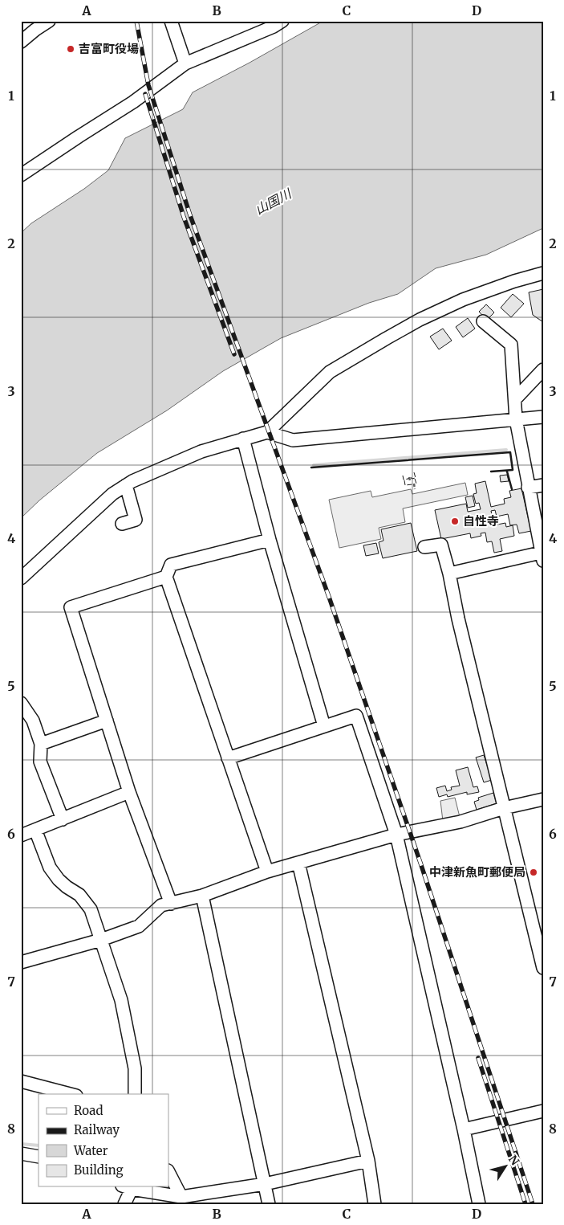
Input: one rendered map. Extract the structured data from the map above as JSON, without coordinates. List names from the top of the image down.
{
  "water": ["山国川"],
  "places": ["吉富町役場", "自性寺", "中津新魚町郵便局"],
  "legend": [
    "Road",
    "Railway",
    "Water",
    "Building"
  ],
  "north": "top right",
  "grid": {
    "columns": [
      "A",
      "B",
      "C",
      "D"
    ],
    "rows": [
      "1",
      "2",
      "3",
      "4",
      "5",
      "6",
      "7",
      "8"
    ]
  }
}
